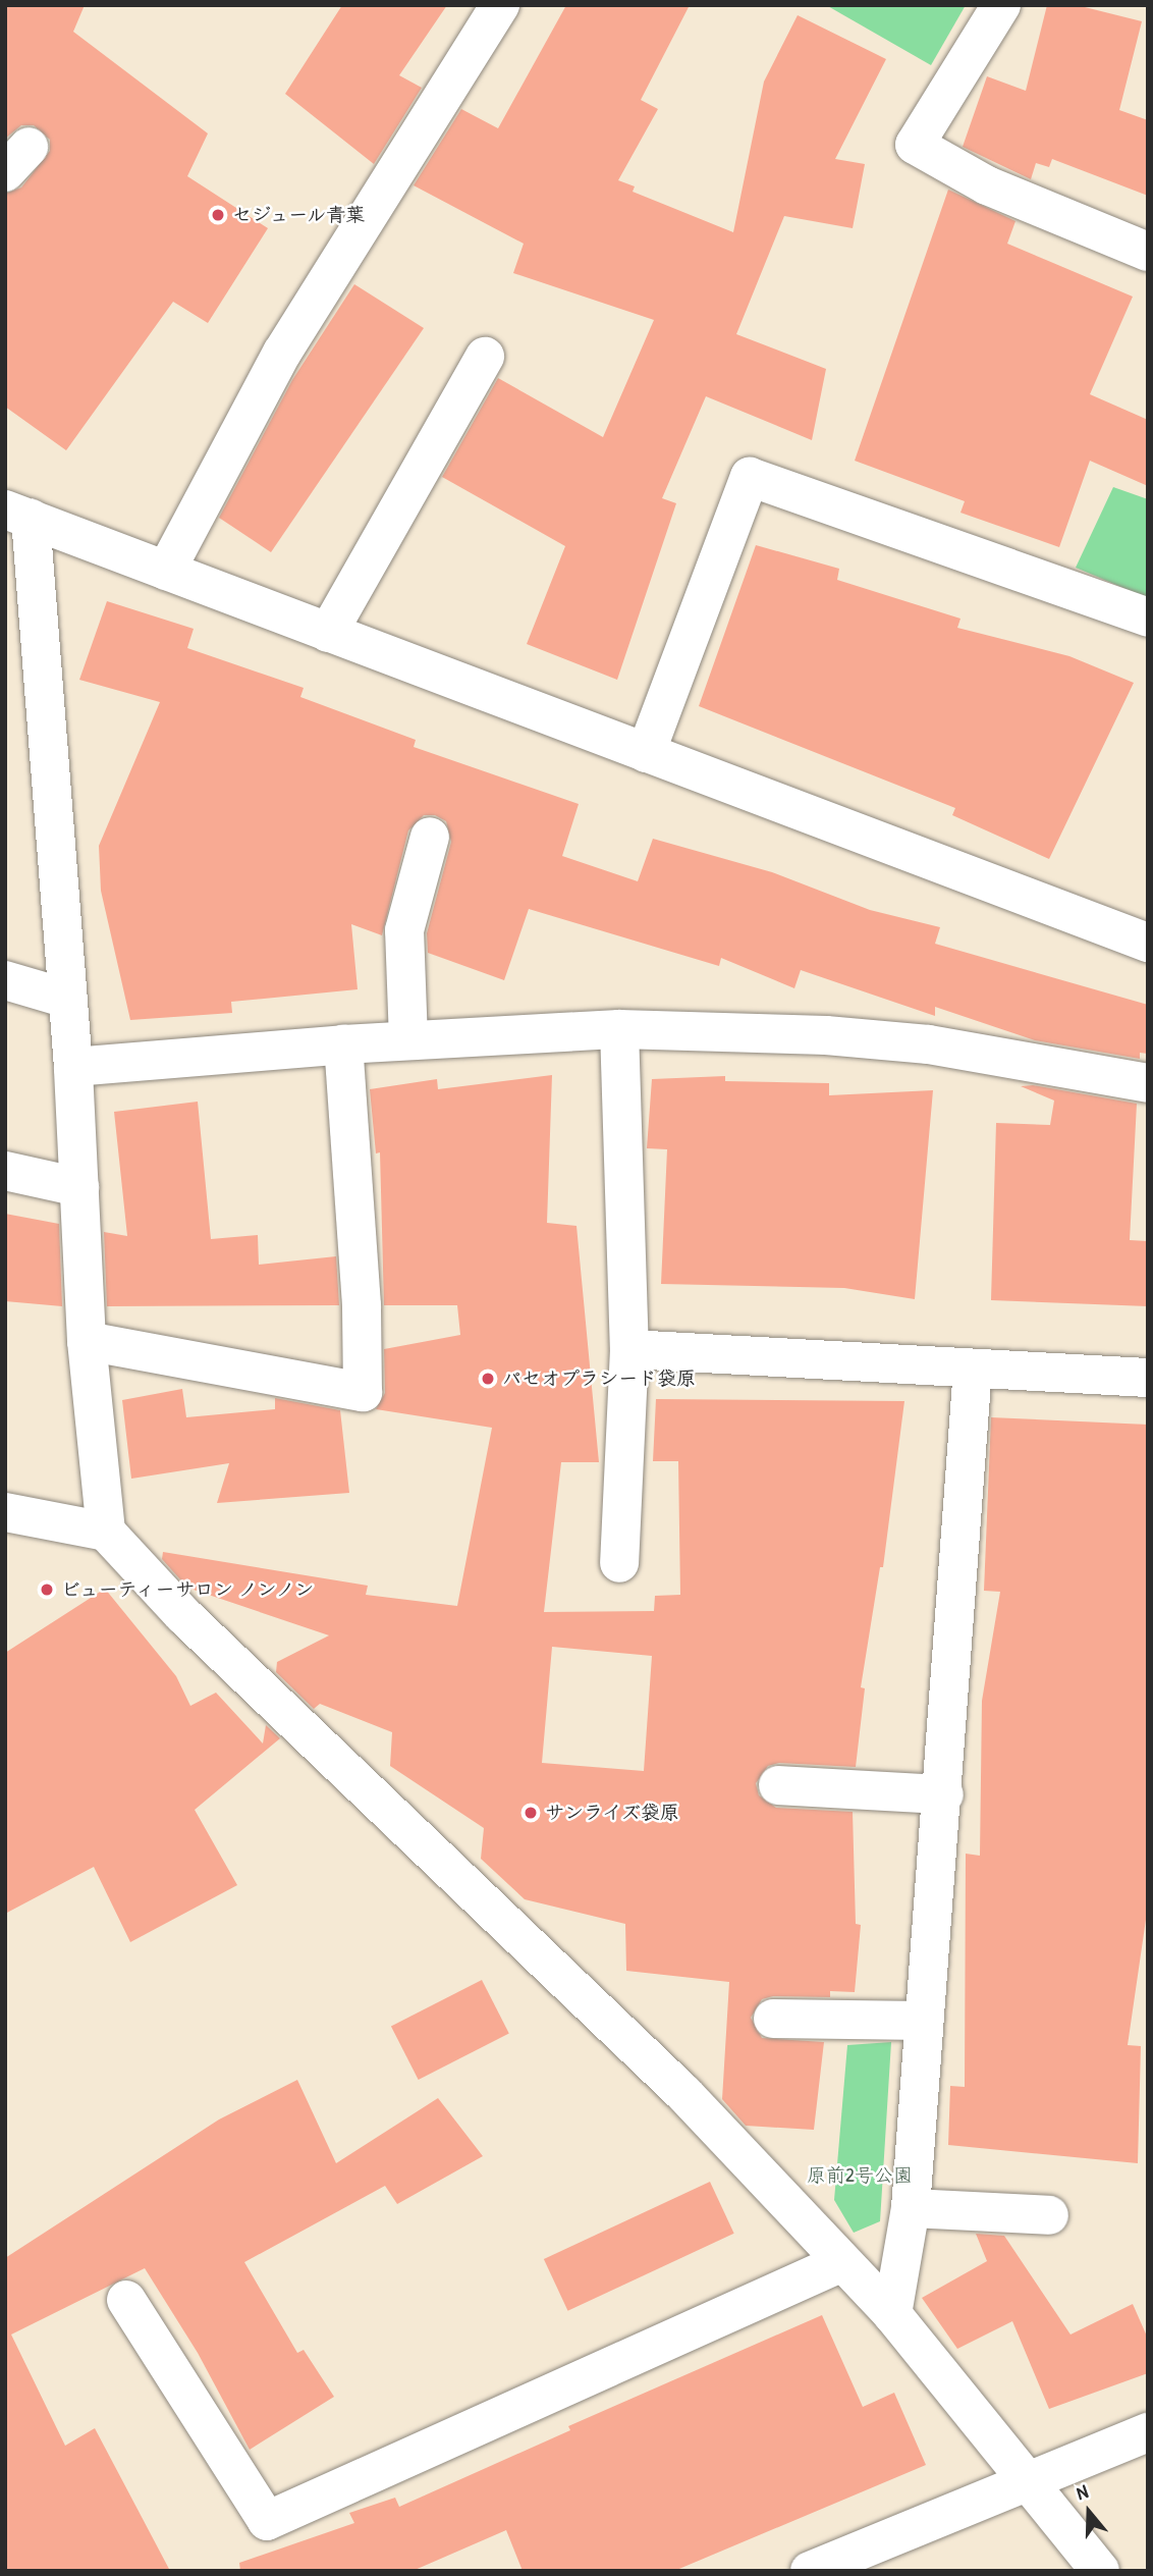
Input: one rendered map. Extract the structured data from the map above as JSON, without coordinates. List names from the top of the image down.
{
  "parks": ["原前2号公園"],
  "places": [
    "セジュール青葉",
    "パセオプラシード袋原",
    "ビューティーサロン ノンノン",
    "サンライズ袋原"
  ],
  "north": "top"
}
